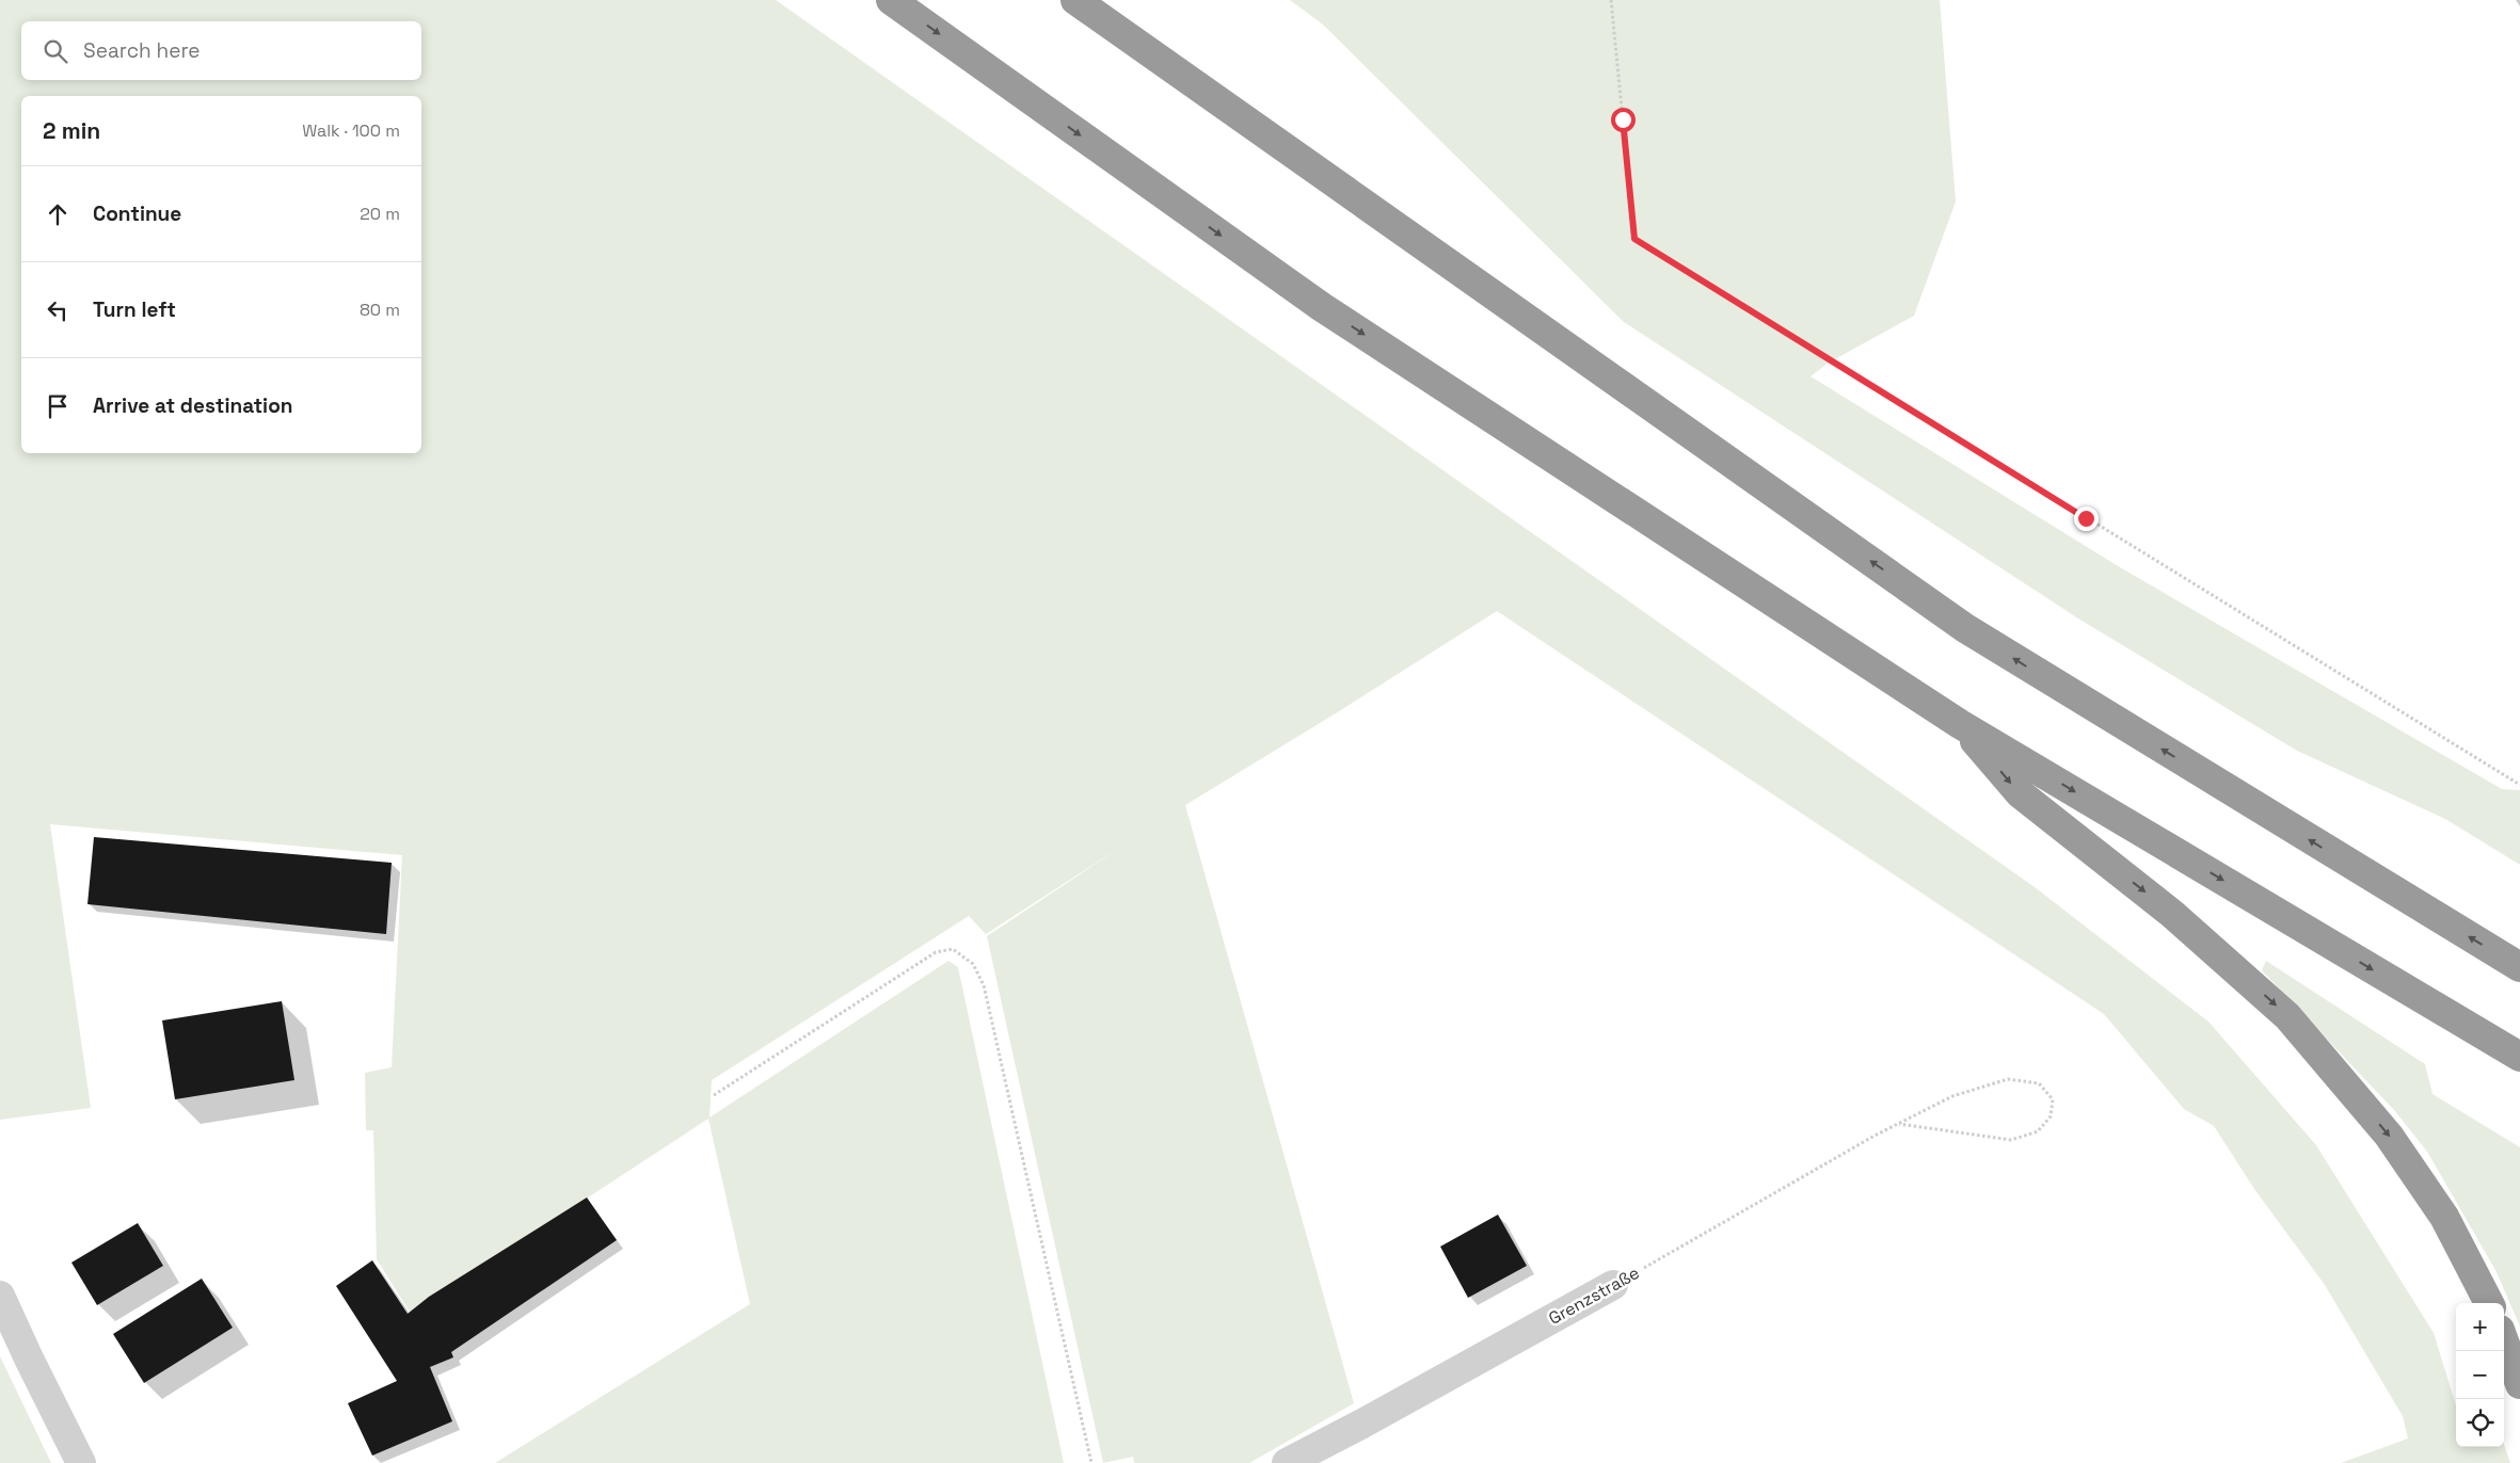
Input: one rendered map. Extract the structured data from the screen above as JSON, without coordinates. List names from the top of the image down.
{
  "streets": {
    "street": ["Grenzstraße"]
  },
  "page": {
    "search": "Search here",
    "heading": ["2 min", "Walk · 100 m"],
    "list": [
      ["Continue", "20 m"],
      ["Turn left", "80 m"],
      "Arrive at destination"
    ],
    "map_buttons": ["+", "−"]
  }
}
